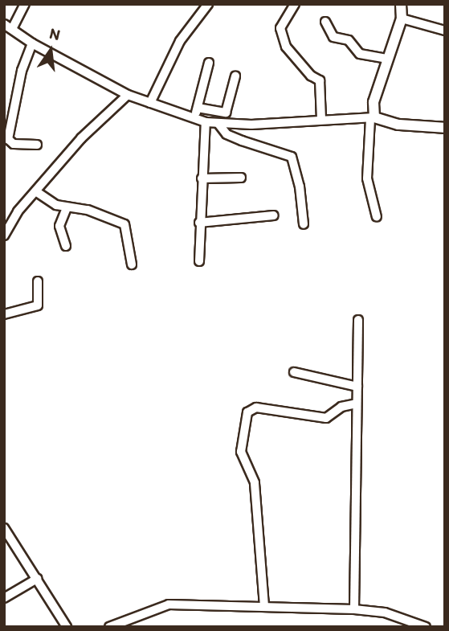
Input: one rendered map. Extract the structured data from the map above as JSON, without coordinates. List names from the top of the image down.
{
  "north": "top"
}
